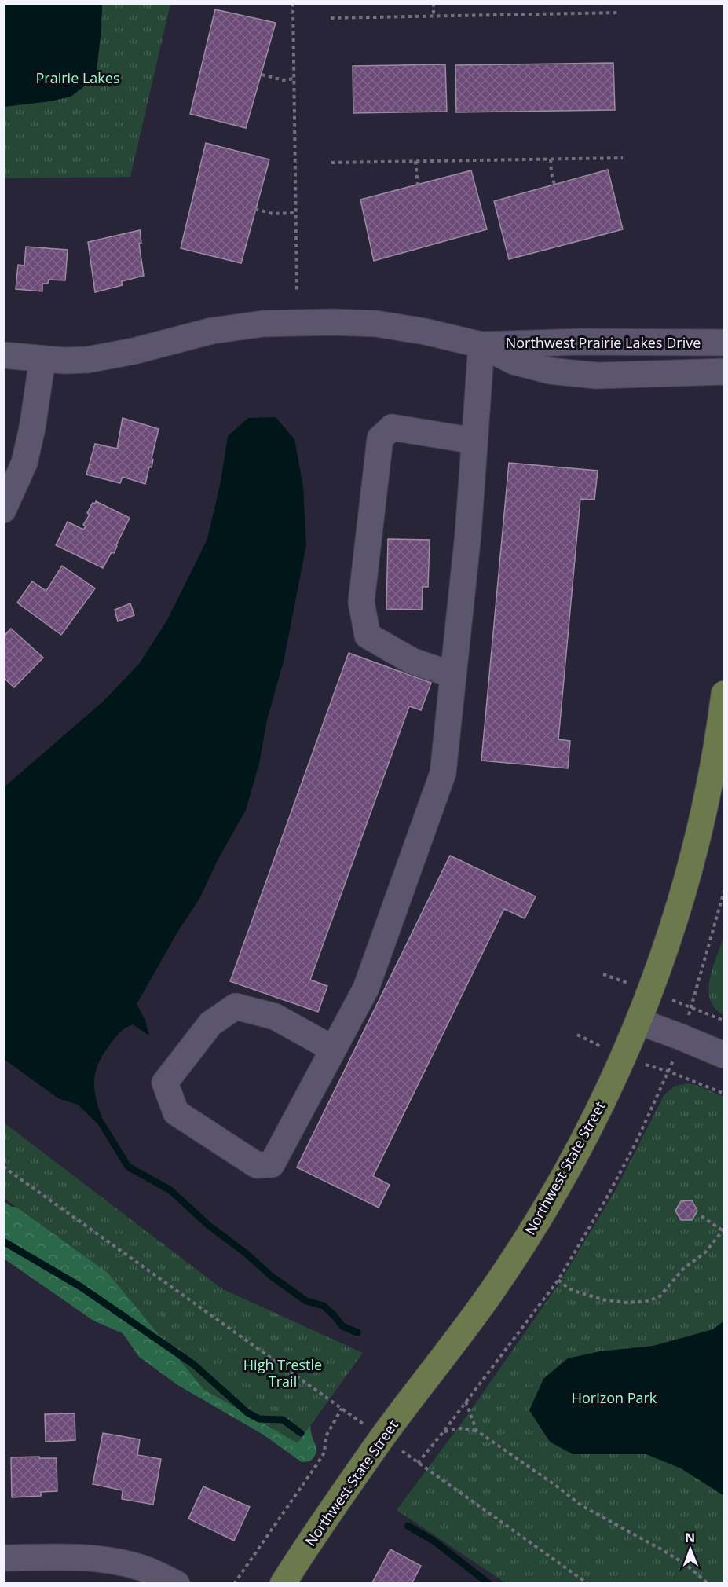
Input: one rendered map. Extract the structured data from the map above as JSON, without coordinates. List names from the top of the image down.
{
  "streets": {
    "main road": ["Northwest State Street"],
    "street": ["Northwest Prairie Lakes Drive"]
  },
  "parks": ["Prairie Lakes", "High Trestle Trail", "Horizon Park"],
  "north": "top"
}
